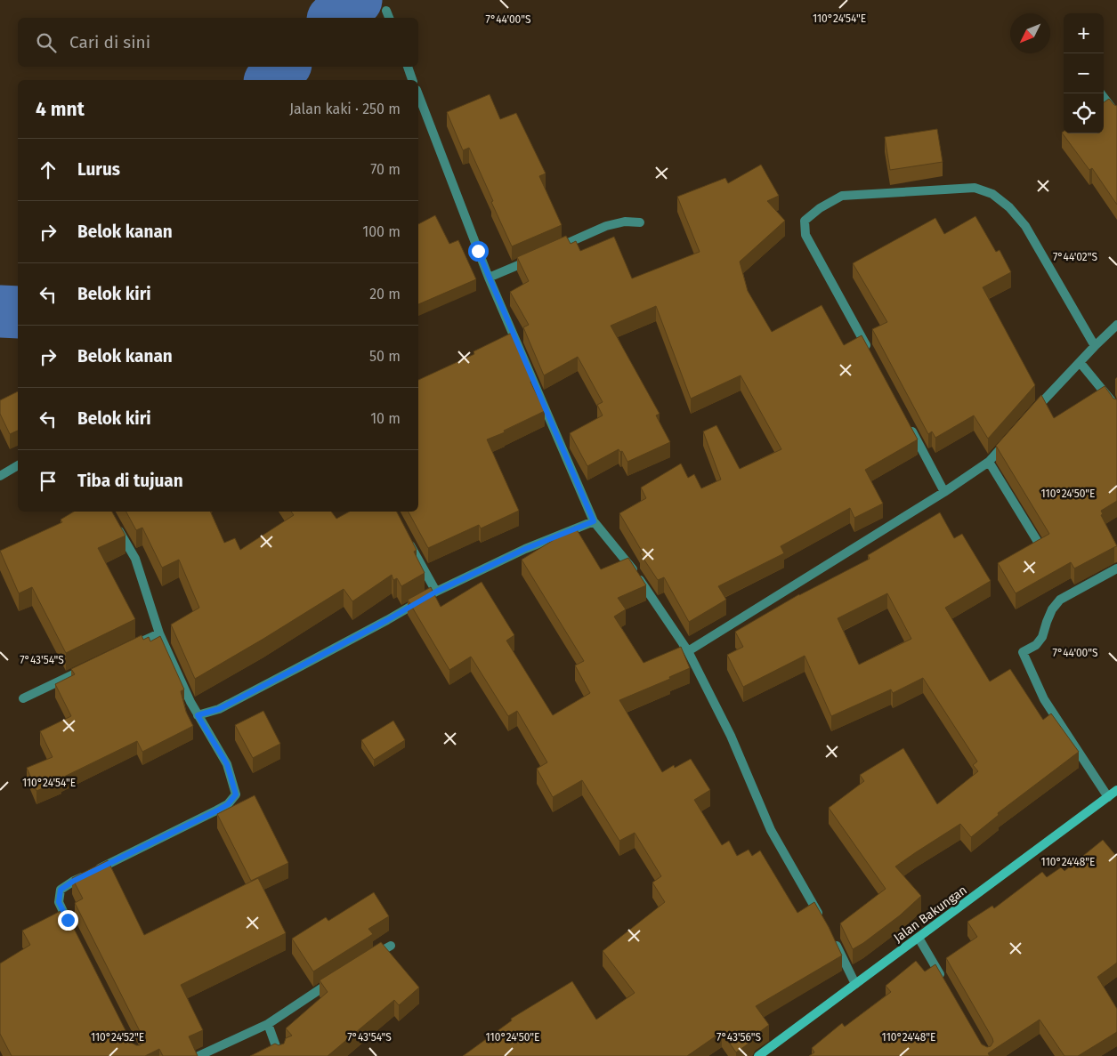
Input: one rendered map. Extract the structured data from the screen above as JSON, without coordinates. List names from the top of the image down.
{
  "streets": {
    "main road": ["Jalan Bakungan"]
  },
  "north": "bottom left",
  "page": {
    "map_buttons": ["+", "−"],
    "search": "Cari di sini",
    "heading": ["4 mnt", "Jalan kaki · 250 m"],
    "list": [
      ["Lurus", "70 m"],
      ["Belok kanan", "100 m"],
      ["Belok kiri", "20 m"],
      ["Belok kanan", "50 m"],
      ["Belok kiri", "10 m"],
      "Tiba di tujuan"
    ]
  },
  "coordinates": [
    "110°24'54\"E",
    "7°44'00\"S",
    "7°44'02\"S",
    "110°24'50\"E",
    "7°43'54\"S",
    "110°24'48\"E",
    "7°43'56\"S",
    "110°24'52\"E"
  ]
}
